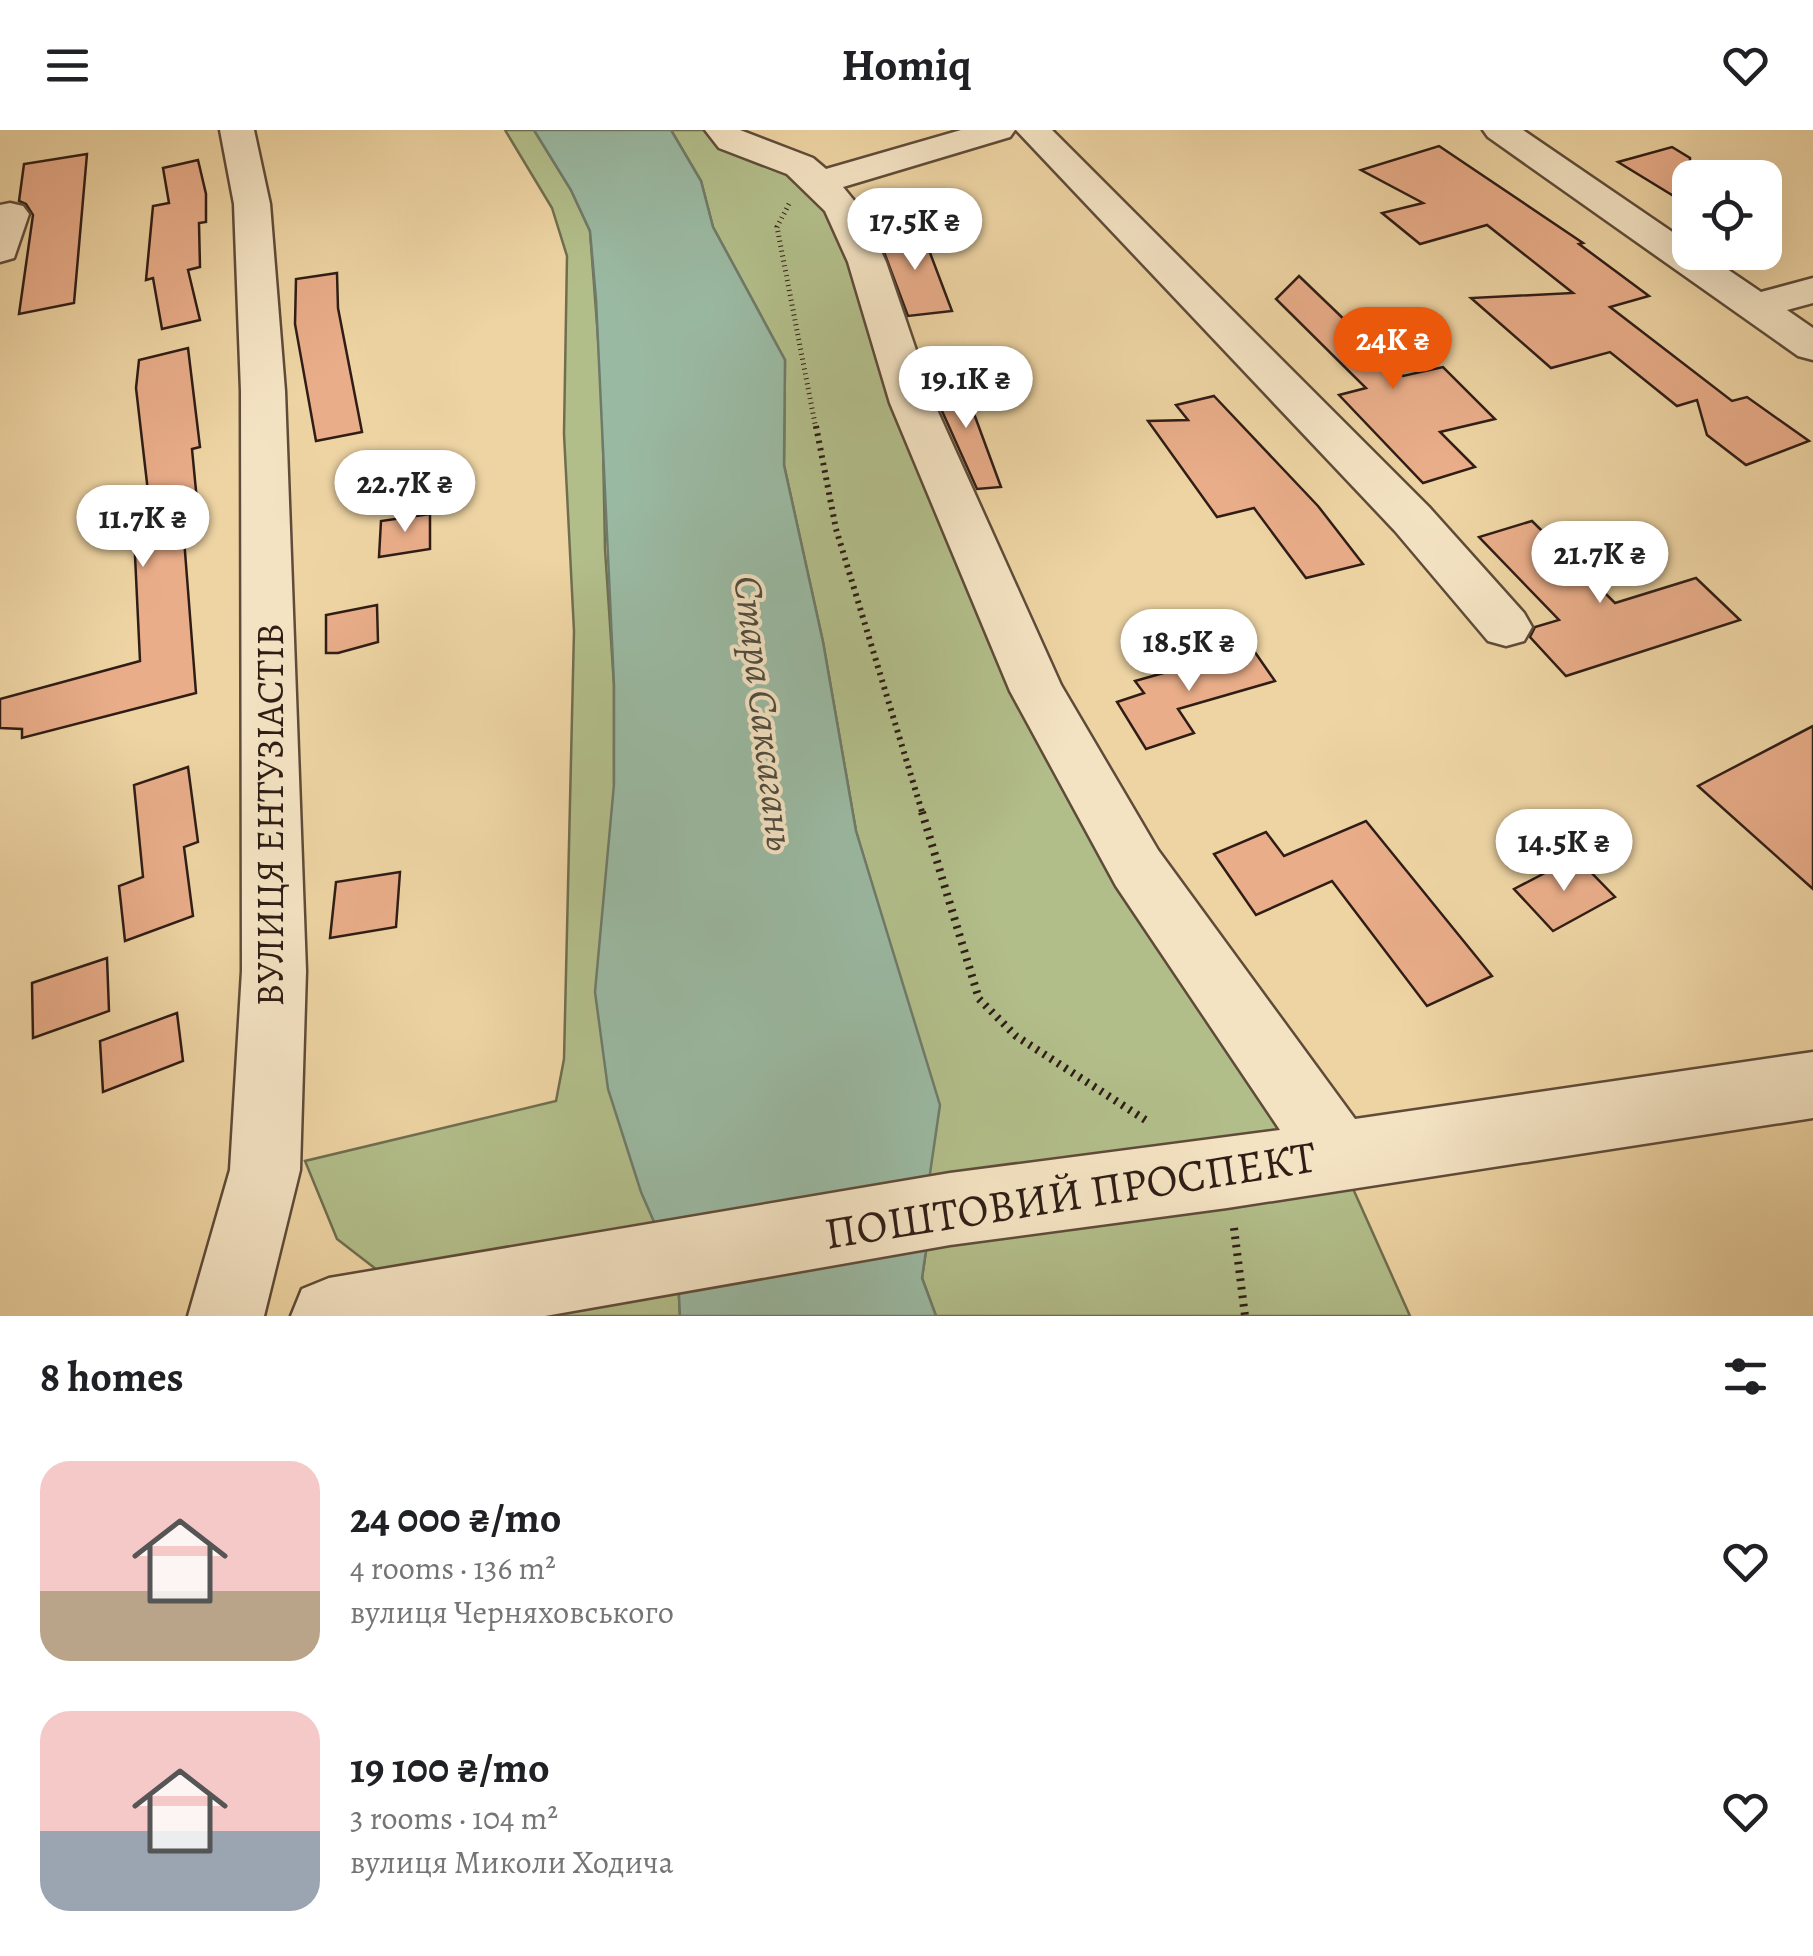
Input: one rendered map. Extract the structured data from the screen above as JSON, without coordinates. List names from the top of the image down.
{
  "streets": {
    "street": ["ВУЛИЦЯ ЕНТУЗІАСТІВ", "ПОШТОВИЙ ПРОСПЕКТ"]
  },
  "water": ["Стара Саксагань"],
  "page": {
    "header": "Homiq",
    "price": [
      "17.5K ₴",
      "24K ₴",
      "19.1K ₴",
      "22.7K ₴",
      "11.7K ₴",
      "21.7K ₴",
      "18.5K ₴",
      "14.5K ₴"
    ],
    "heading": "8 homes",
    "list": [
      {
        "name": "24 000 ₴/mo",
        "note": "4 rooms · 136 m² · вулиця Черняховського"
      },
      {
        "name": "19 100 ₴/mo",
        "note": "3 rooms · 104 m² · вулиця Миколи Ходича"
      }
    ]
  }
}
